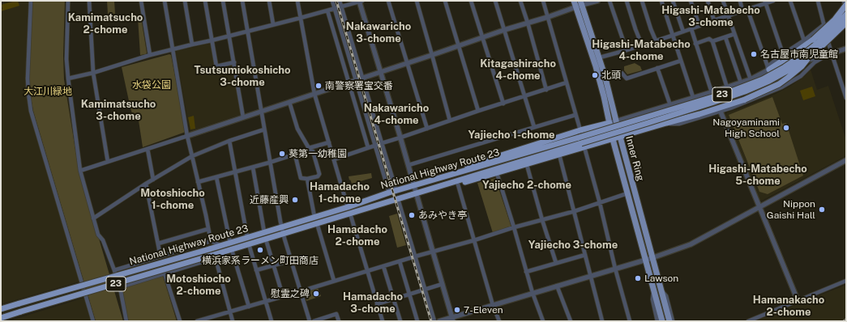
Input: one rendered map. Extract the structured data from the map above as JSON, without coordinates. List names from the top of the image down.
{
  "streets": {
    "highway": ["23", "National Highway Route 23"],
    "main road": ["Inner Ring"]
  },
  "districts": [
    "Higashi-Matabecho 3-chome",
    "Kamimatsucho 2-chome",
    "Nakawaricho 3-chome",
    "Higashi-Matabecho 4-chome",
    "Kitagashiracho 4-chome",
    "Tsutsumiokoshicho 3-chome",
    "Kamimatsucho 3-chome",
    "Nakawaricho 4-chome",
    "Yajiecho 1-chome",
    "Higashi-Matabecho 5-chome",
    "Yajiecho 2-chome",
    "Hamadacho 1-chome",
    "Motoshiocho 1-chome",
    "Hamadacho 2-chome",
    "Yajiecho 3-chome",
    "Motoshiocho 2-chome",
    "Hamadacho 3-chome",
    "Hamanakacho 2-chome"
  ],
  "parks": ["水袋公園", "大江川緑地"],
  "places": [
    "名古屋市南児童館",
    "北頭",
    "南警察署宝交番",
    "Nagoyaminami High School",
    "葵第一幼稚園",
    "近藤産興",
    "Nippon Gaishi Hall",
    "あみやき亭",
    "横浜家系ラーメン町田商店",
    "Lawson",
    "慰霊之碑",
    "7-Eleven"
  ]
}
